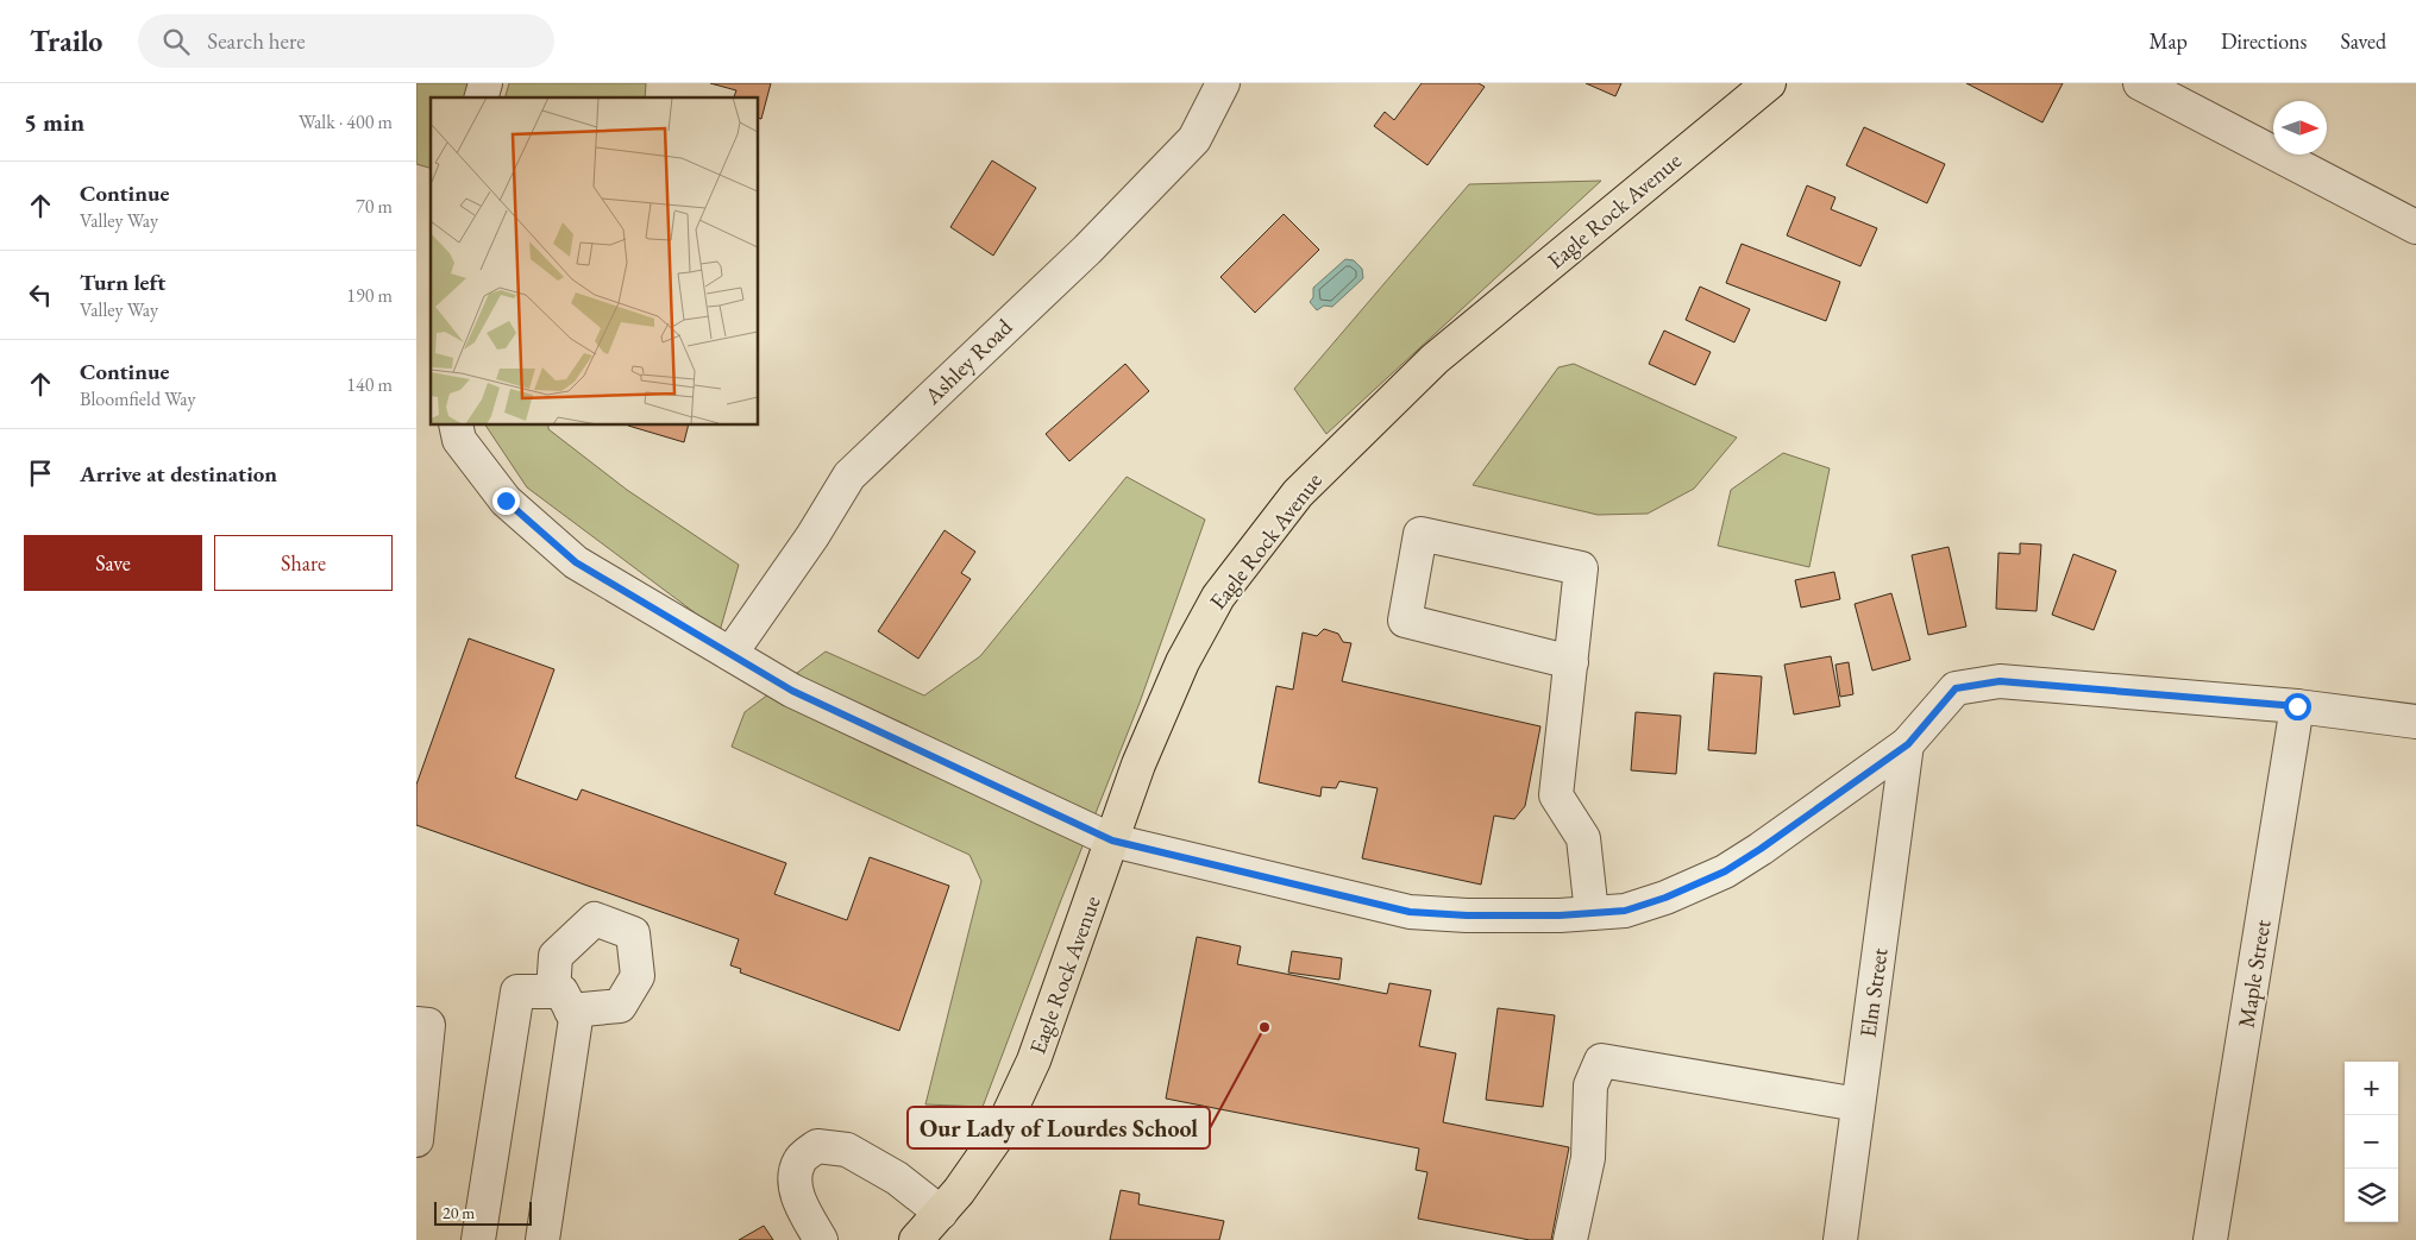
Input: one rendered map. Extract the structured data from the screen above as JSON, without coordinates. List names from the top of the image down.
{
  "streets": {
    "main road": ["Eagle Rock Avenue"],
    "street": ["Ashley Road", "Maple Street", "Elm Street"]
  },
  "places": ["Our Lady of Lourdes School"],
  "scale_bar": "20 m",
  "north": "right",
  "page": {
    "header": "Trailo",
    "search": "Search here",
    "nav": ["Map", "Directions", "Saved"],
    "heading": ["5 min", "Walk · 400 m"],
    "list": [
      ["Continue", "Valley Way", "70 m"],
      ["Turn left", "Valley Way", "190 m"],
      ["Continue", "Bloomfield Way", "140 m"],
      "Arrive at destination"
    ],
    "buttons": ["Save", "Share"],
    "map_buttons": ["+", "−"],
    "scale": "20 m"
  }
}
